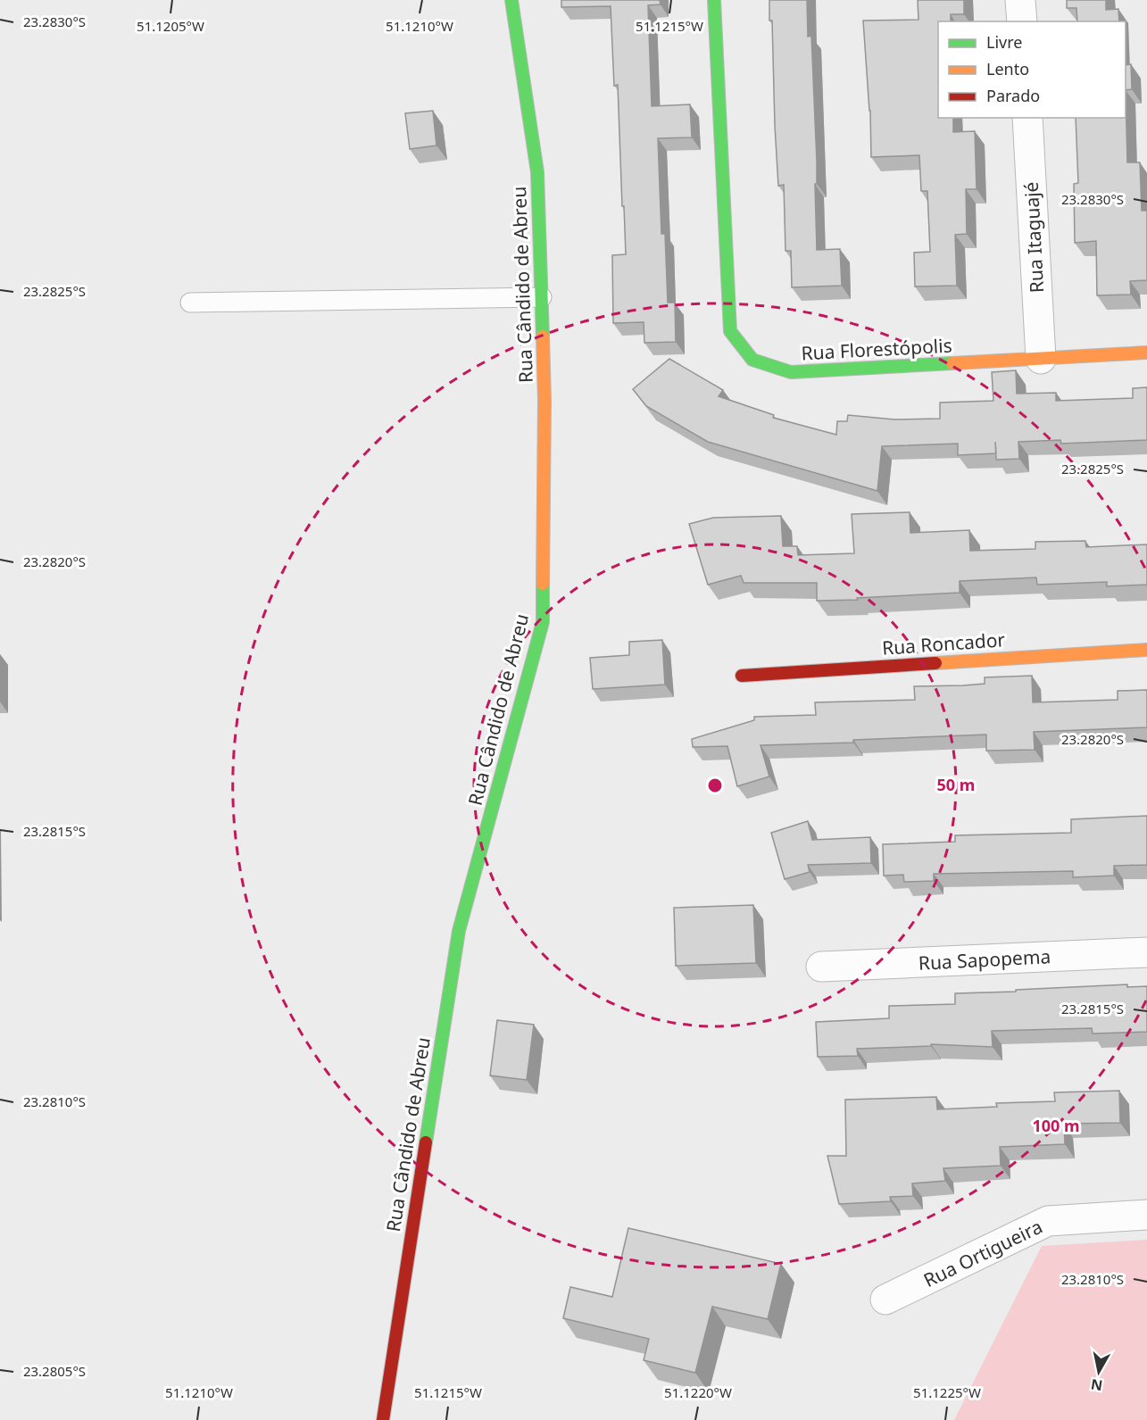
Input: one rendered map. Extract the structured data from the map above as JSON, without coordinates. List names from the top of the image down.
{
  "streets": {
    "street": [
      "Rua Itaguajé",
      "Rua Cândido de Abreu",
      "Rua Florestópolis",
      "Rua Roncador",
      "Rua Sapopema",
      "Rua Ortigueira"
    ]
  },
  "crossings": [
    ["Rua Itaguajé", "Rua Florestópolis"]
  ],
  "legend": ["Livre", "Lento", "Parado"],
  "north": "bottom",
  "coordinates": [
    "23.2830°S",
    "51.1205°W",
    "51.1210°W",
    "51.1215°W",
    "23.2825°S",
    "23.2820°S",
    "23.2815°S",
    "23.2810°S",
    "23.2805°S",
    "51.1220°W",
    "51.1225°W"
  ],
  "rings": ["50 m", "100 m"]
}
